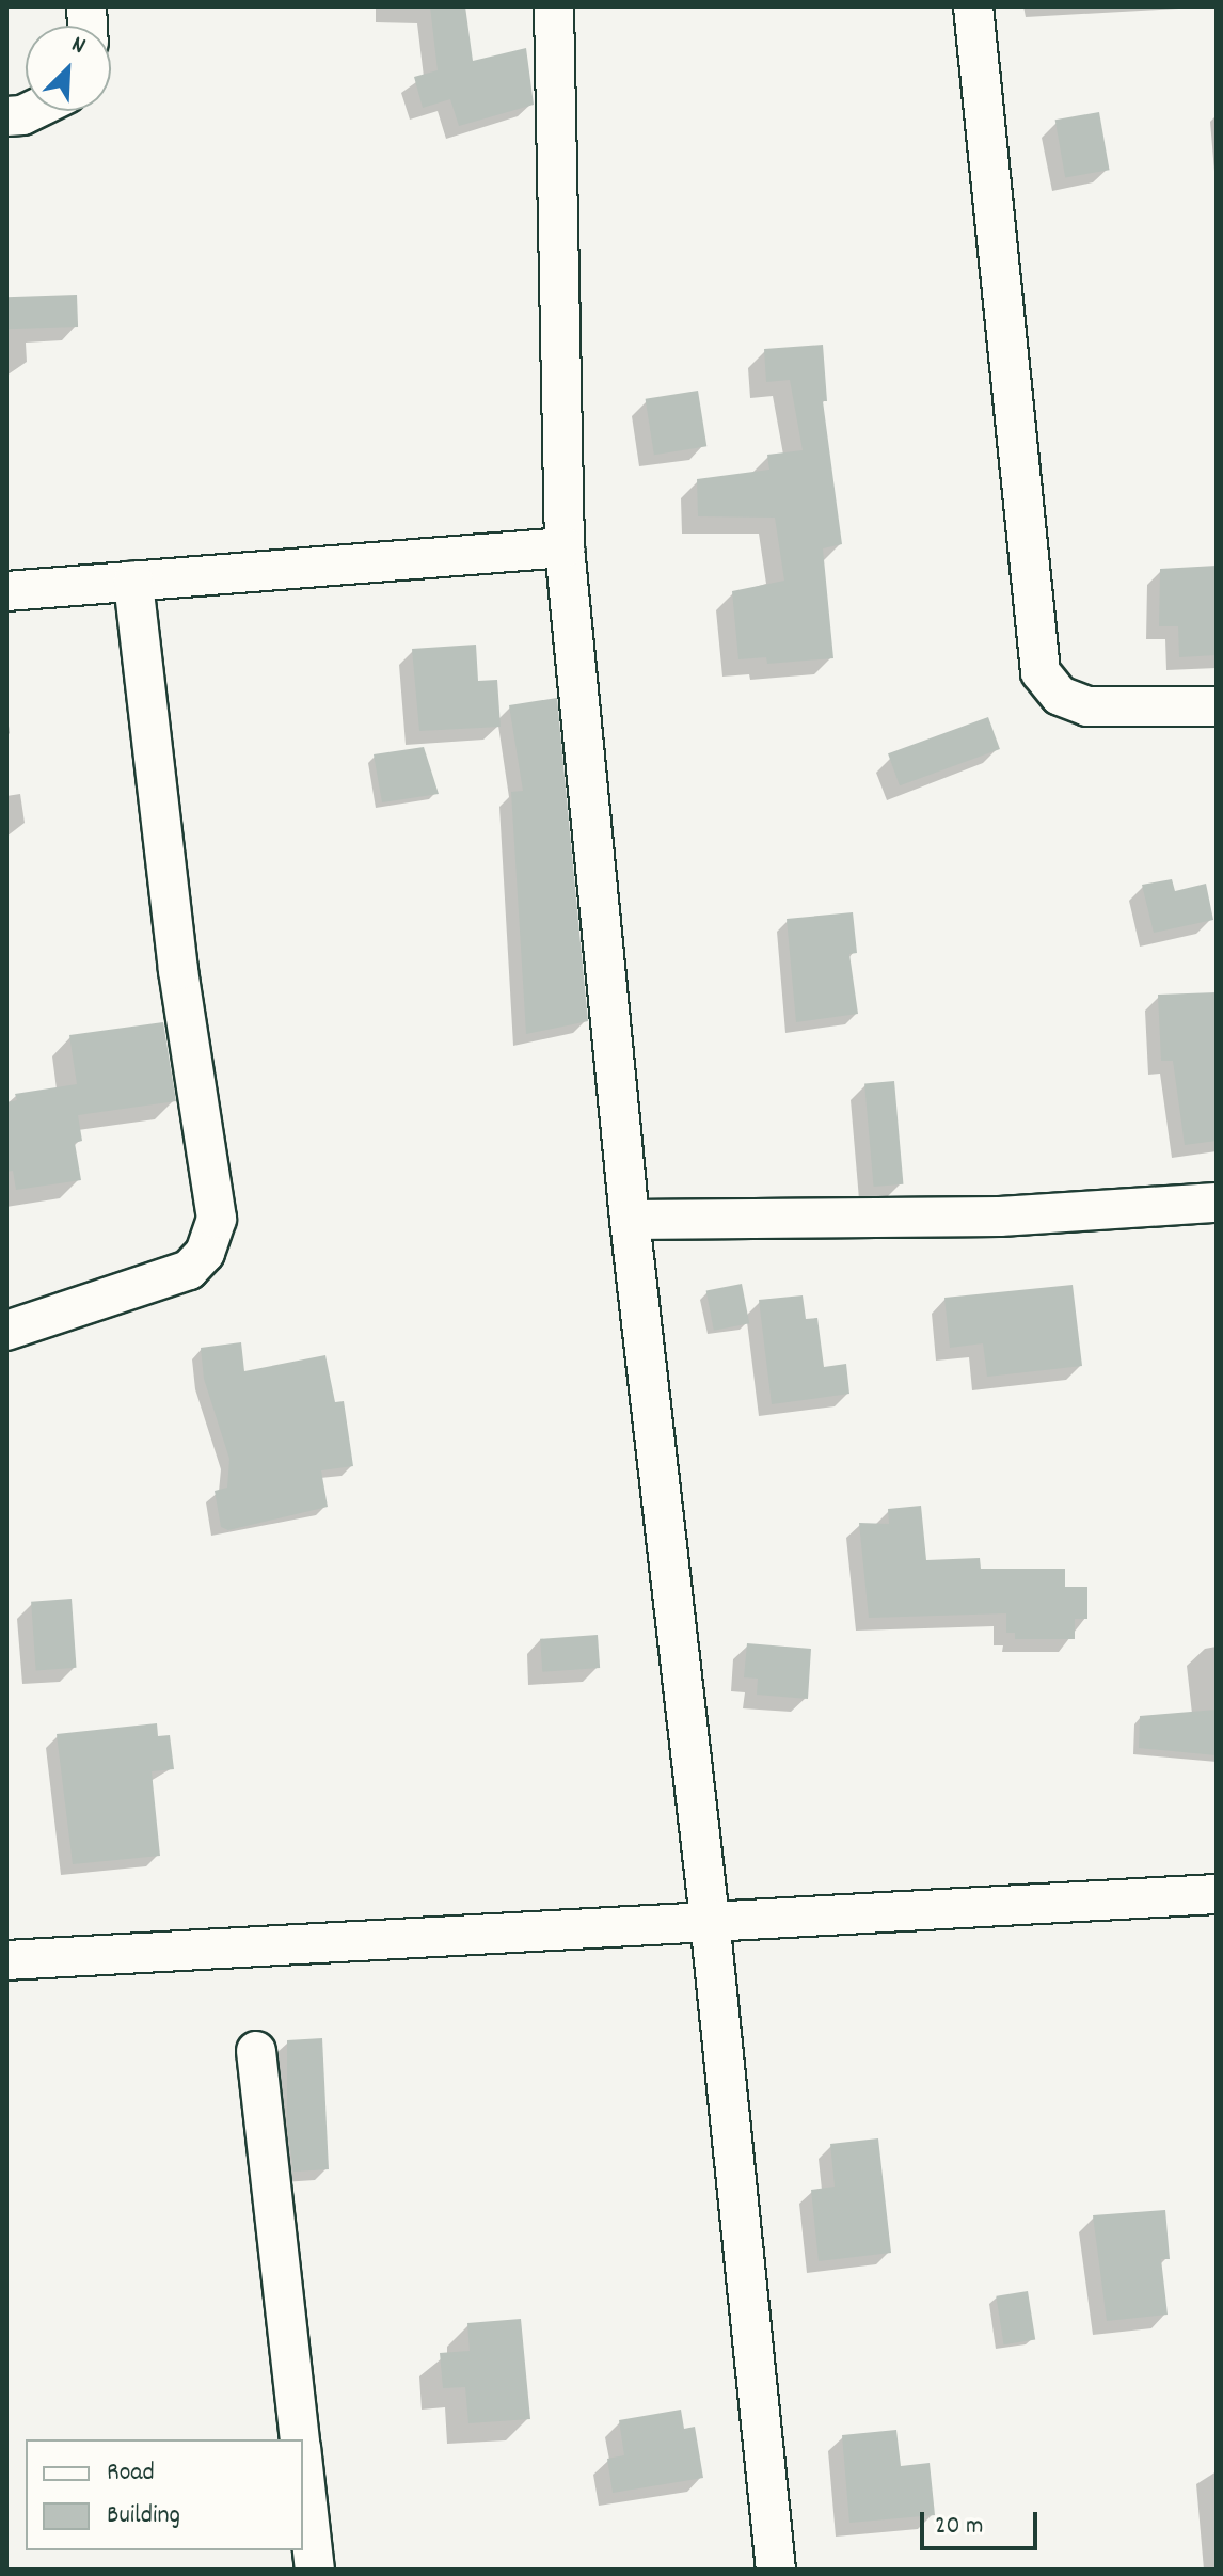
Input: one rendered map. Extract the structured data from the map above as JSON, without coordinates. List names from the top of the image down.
{
  "legend": ["Road", "Building"],
  "scale_bar": "20 m",
  "north": "top right"
}
